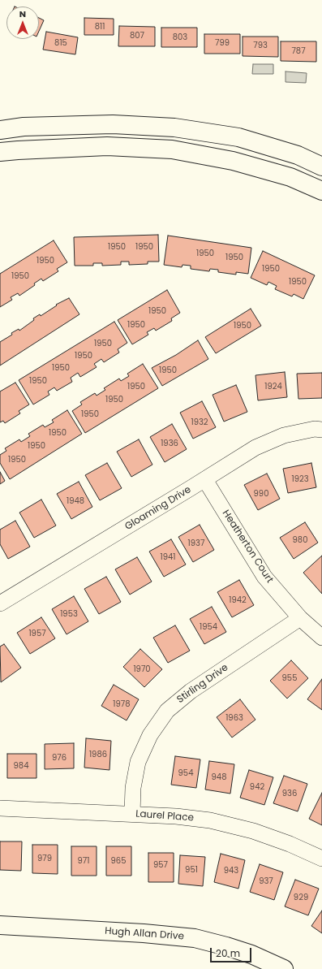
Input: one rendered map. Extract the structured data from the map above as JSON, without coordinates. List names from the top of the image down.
{
  "streets": {
    "main road": ["Hugh Allan Drive"],
    "street": [
      "Gloaming Drive",
      "Heatherton Court",
      "Stirling Drive",
      "Laurel Place"
    ]
  },
  "crossings": [
    ["Gloaming Drive", "Heatherton Court"],
    ["Heatherton Court", "Stirling Drive"],
    ["Stirling Drive", "Laurel Place"]
  ],
  "house_numbers": [
    "811",
    "807",
    "803",
    "815",
    "799",
    "793",
    "787",
    "1950",
    "1950",
    "1950",
    "1950",
    "1950",
    "1950",
    "1950",
    "1950",
    "1950",
    "1950",
    "1950",
    "1950",
    "1950",
    "1950",
    "1950",
    "1950",
    "1950",
    "1924",
    "1950",
    "1950",
    "1932",
    "1950",
    "1936",
    "1950",
    "1950",
    "1923",
    "990",
    "1948",
    "980",
    "1937",
    "1941",
    "1942",
    "1953",
    "1954",
    "1957",
    "1970",
    "955",
    "1978",
    "1963",
    "1986",
    "976",
    "984",
    "954",
    "948",
    "942",
    "936",
    "979",
    "971",
    "965",
    "957",
    "951",
    "943",
    "937",
    "929"
  ],
  "scale_bar": "20 m",
  "north": "top"
}
